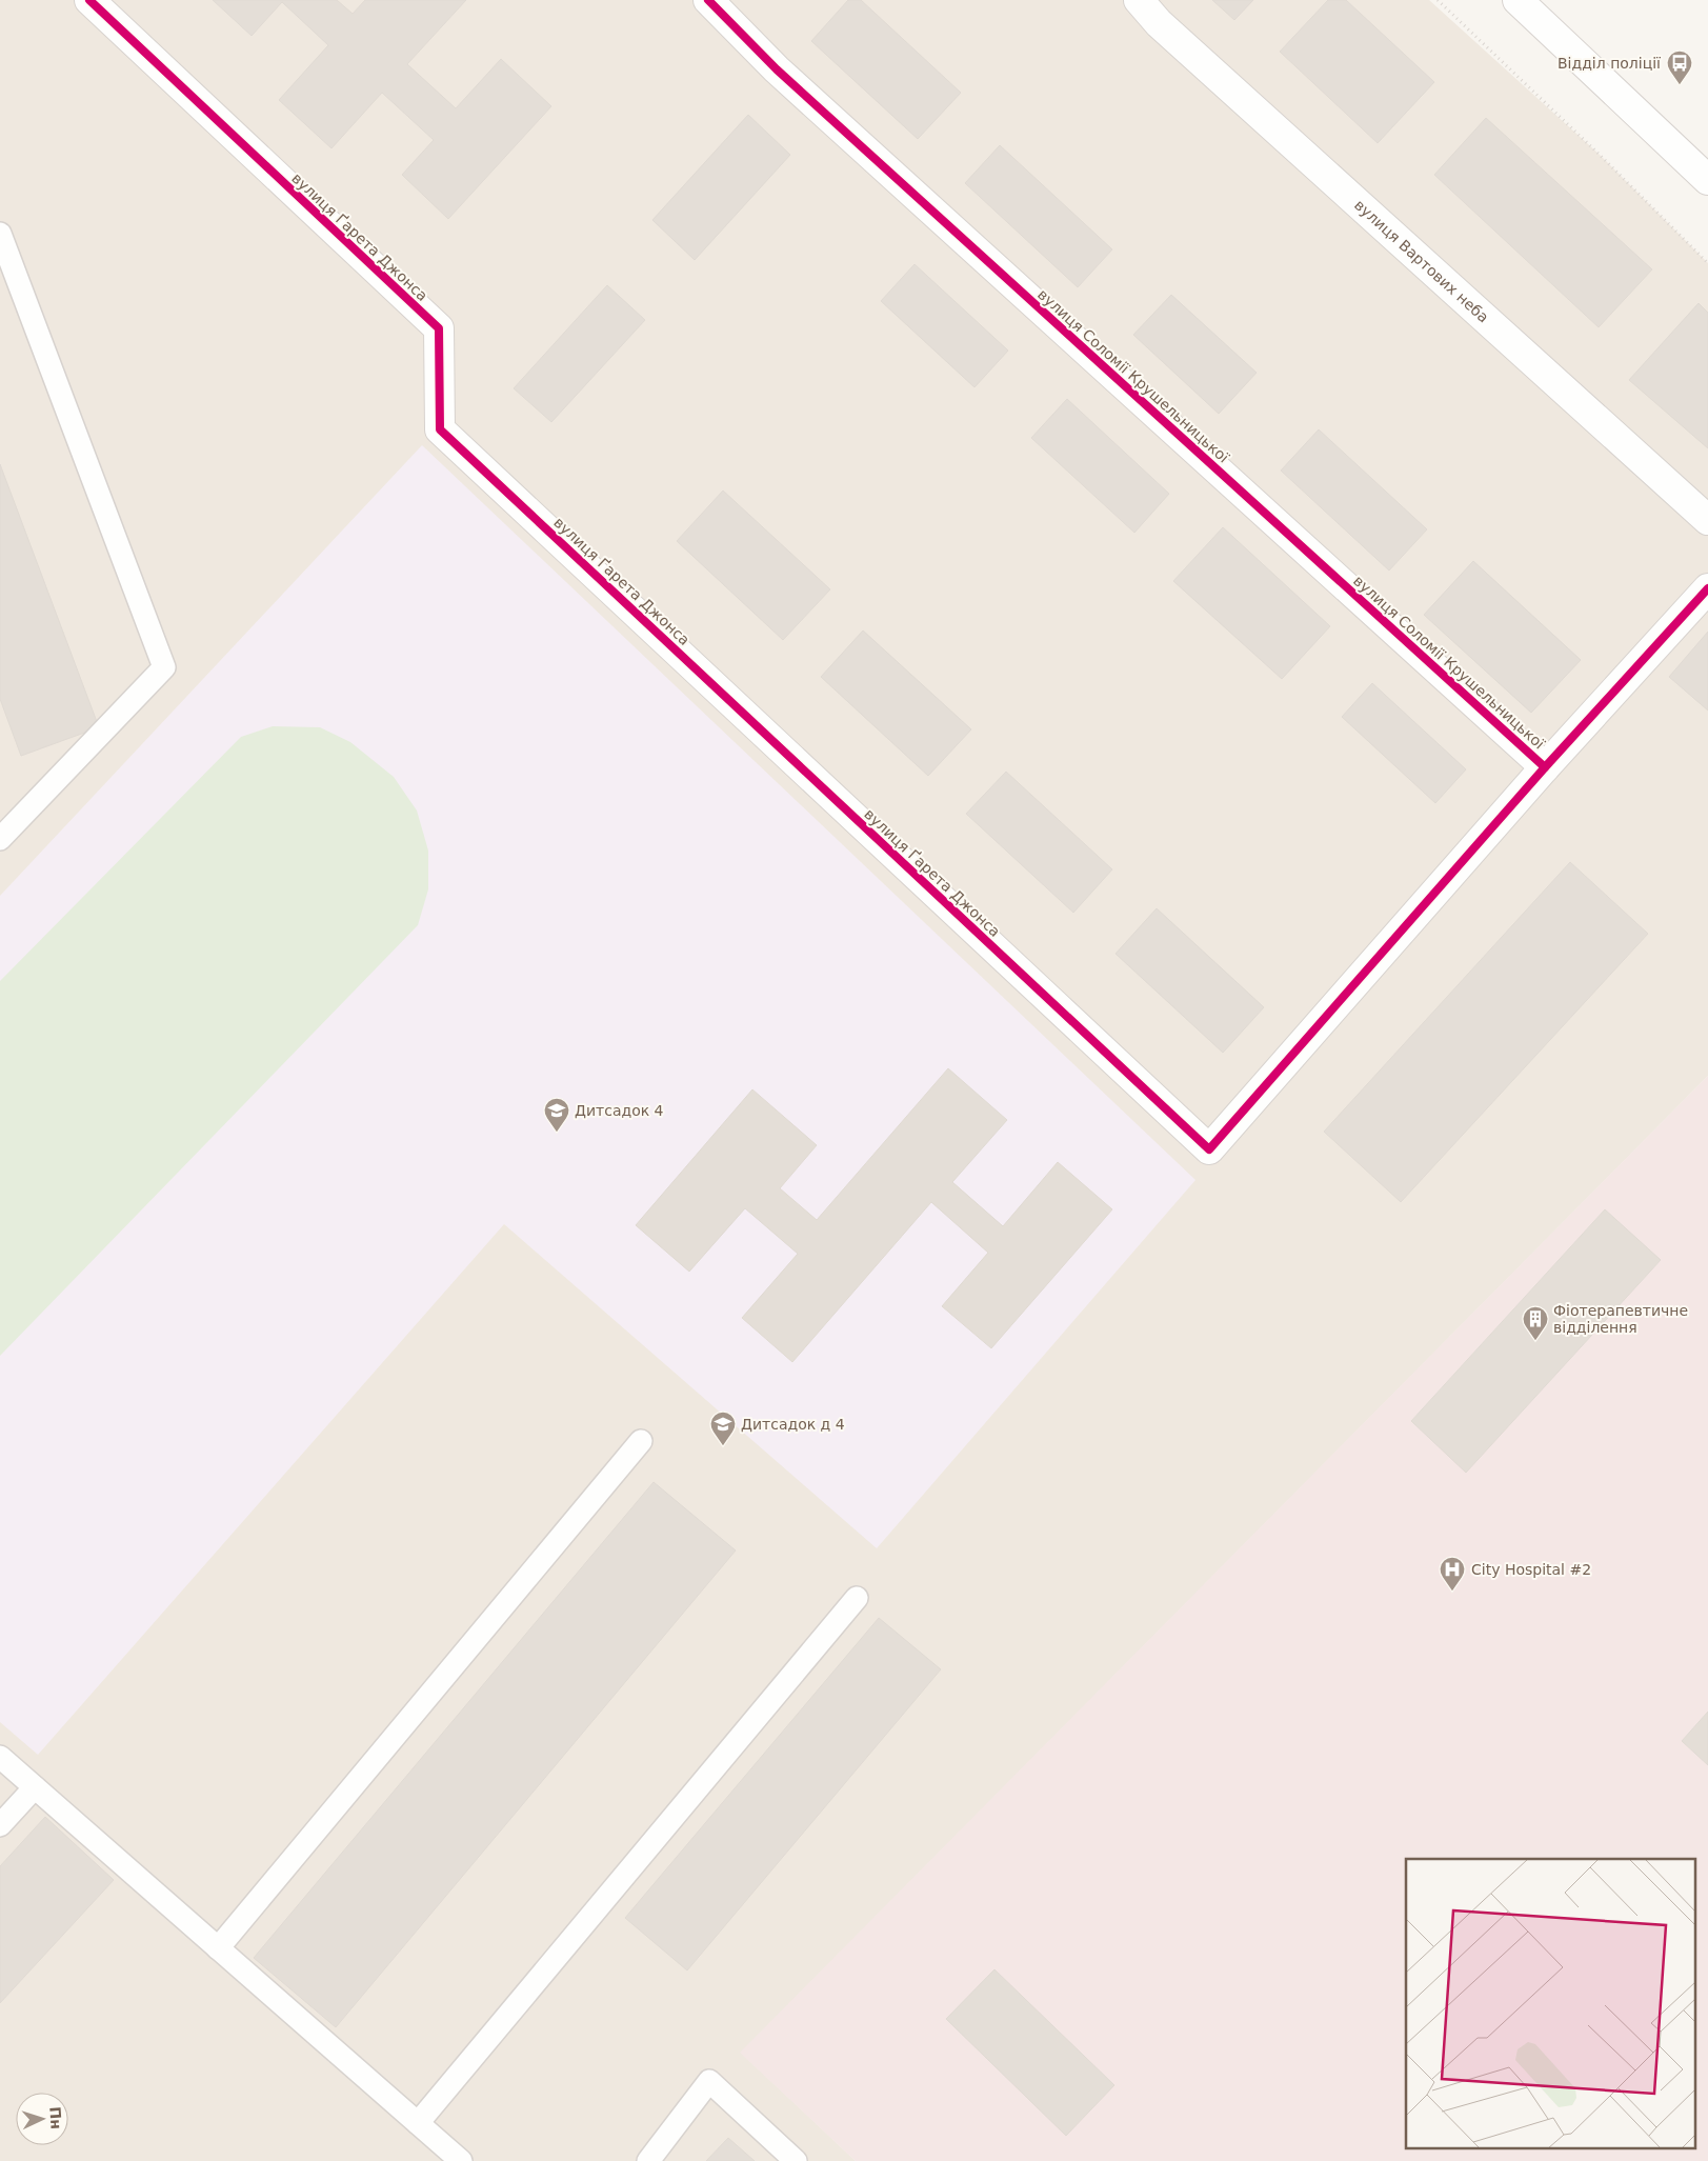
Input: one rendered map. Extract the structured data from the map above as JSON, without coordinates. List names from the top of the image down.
{
  "streets": {
    "street": ["вулиця Ґарета Джонса", "вулиця Вартових неба", "вулиця Соломії Крушельницької"]
  },
  "crossings": [
    ["вулиця Ґарета Джонса", "вулиця Соломії Крушельницької"]
  ],
  "places": {
    "bus stop": ["Відділ поліції"],
    "school or university": ["Дитсадок 4", "Дитсадок д 4"],
    "building": ["Фіотерапевтичне відділення"],
    "hospital": ["City Hospital #2"]
  },
  "north": "right"
}
